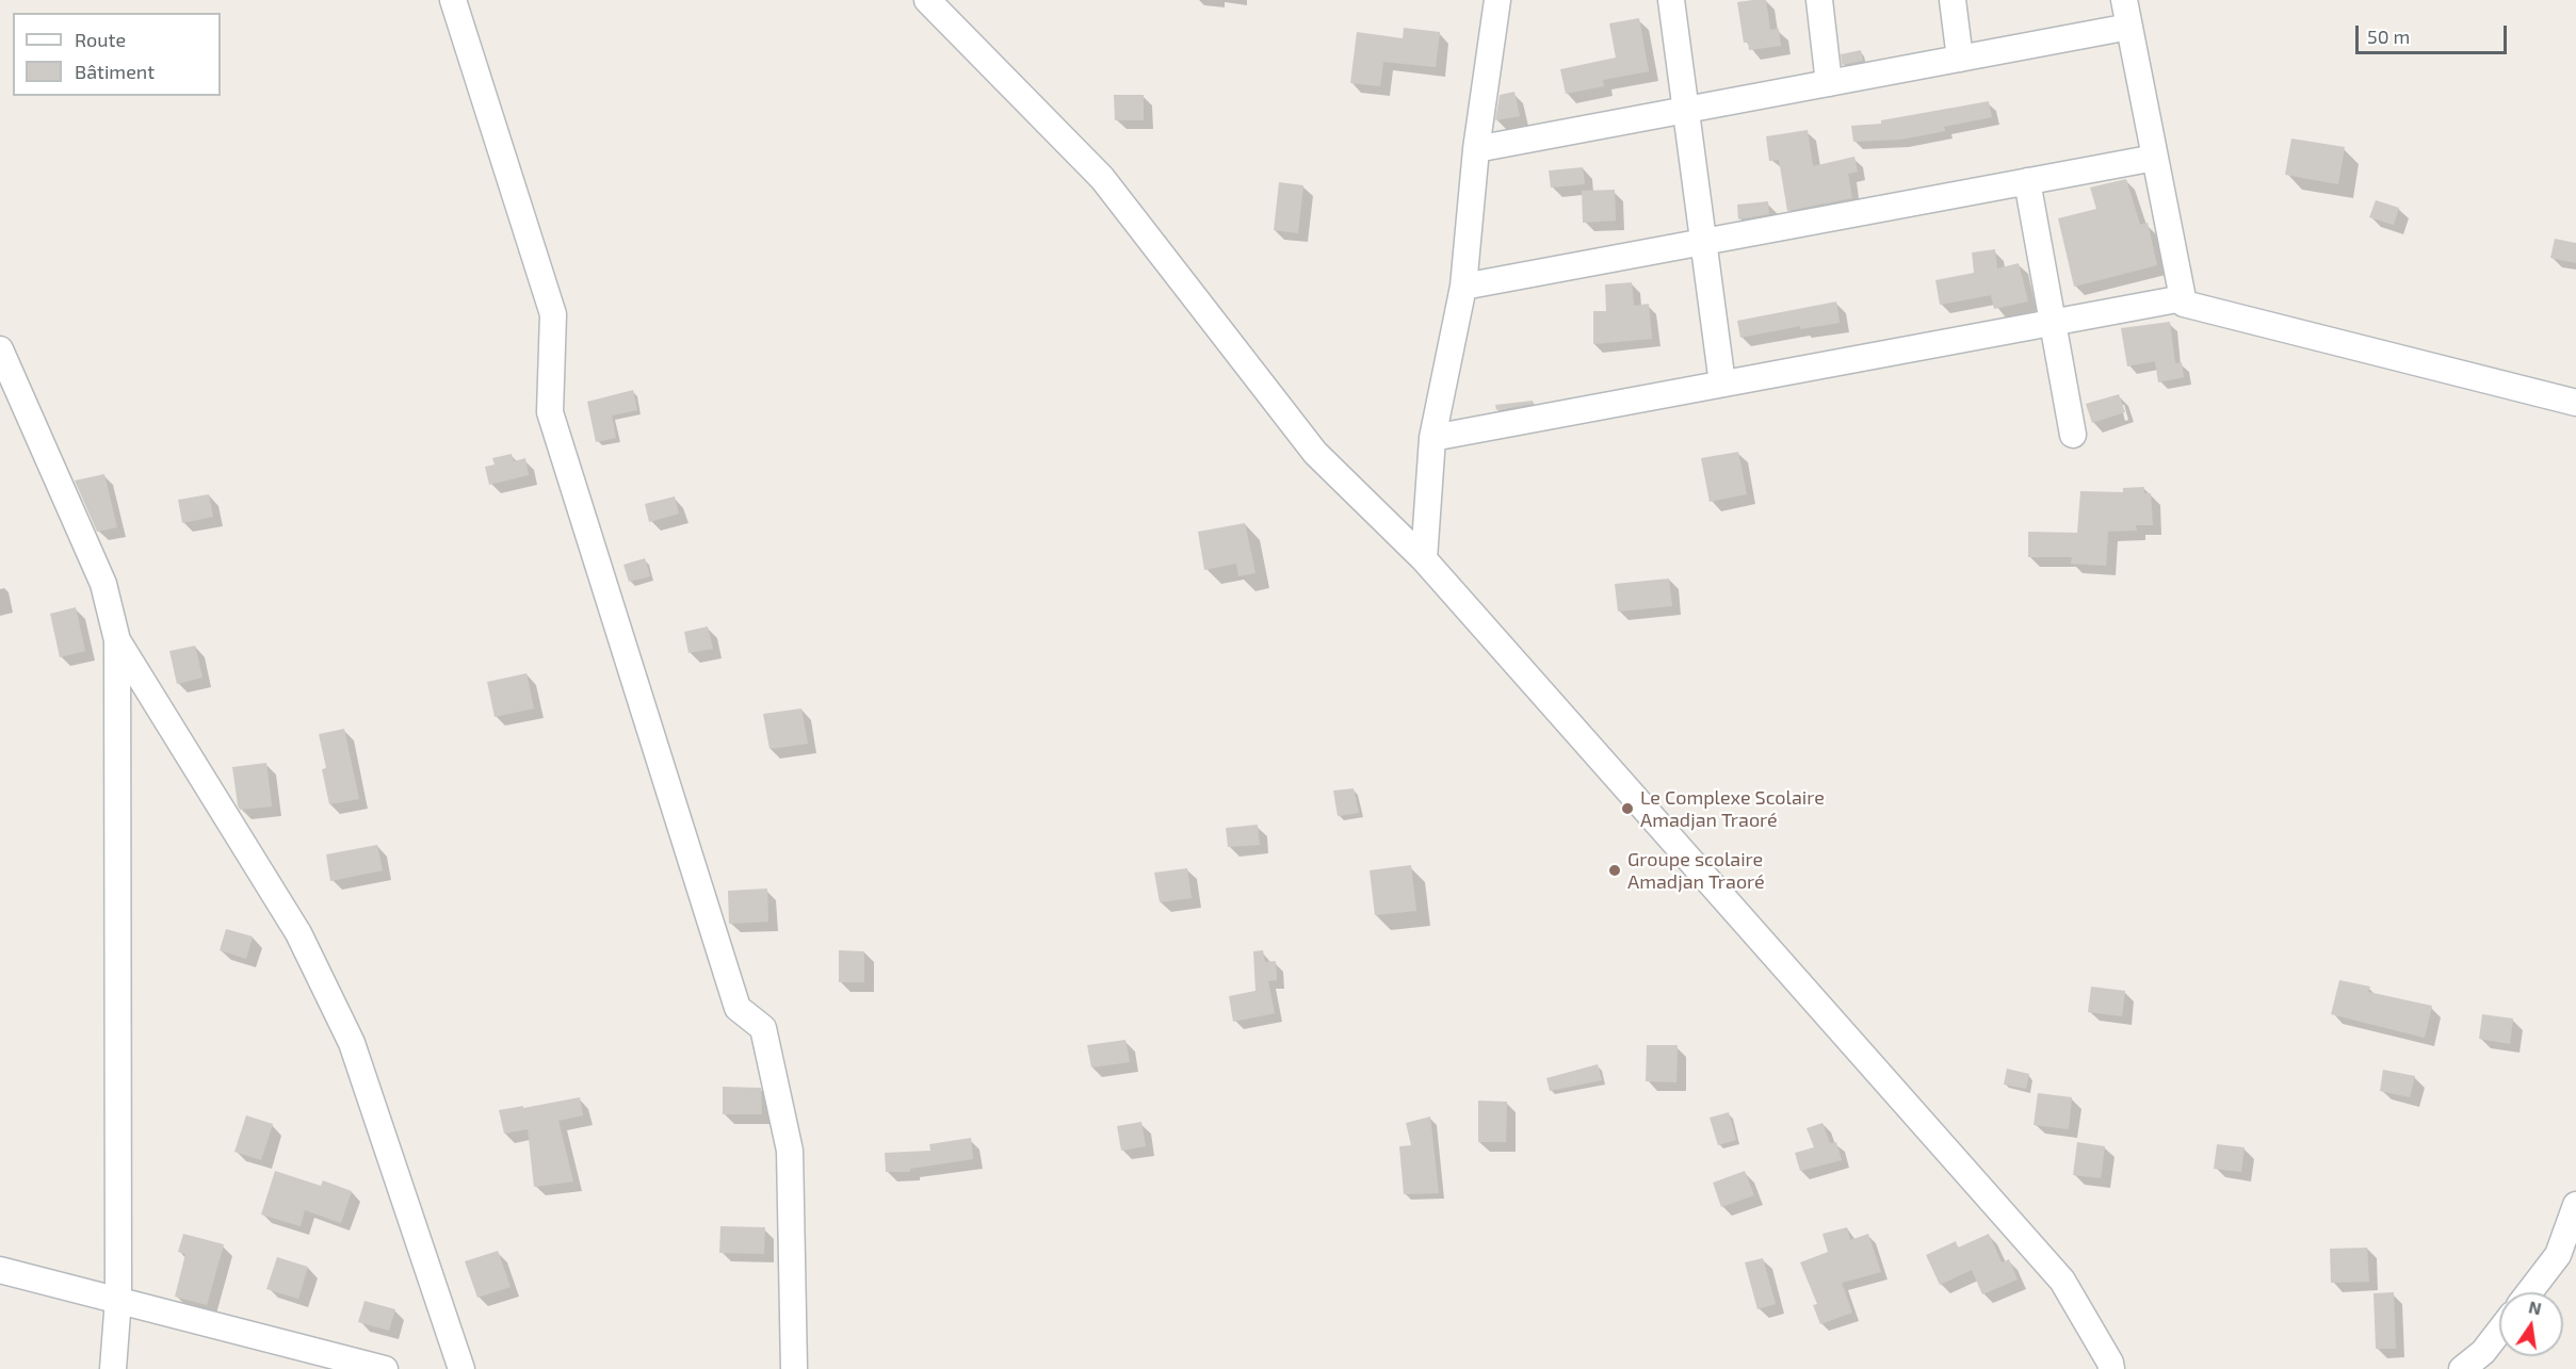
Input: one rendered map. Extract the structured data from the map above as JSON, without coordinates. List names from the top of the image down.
{
  "places": ["Le Complexe Scolaire Amadjan Traoré", "Groupe scolaire Amadjan Traoré"],
  "legend": ["Route", "Bâtiment"],
  "scale_bar": "50 m",
  "north": "top"
}
